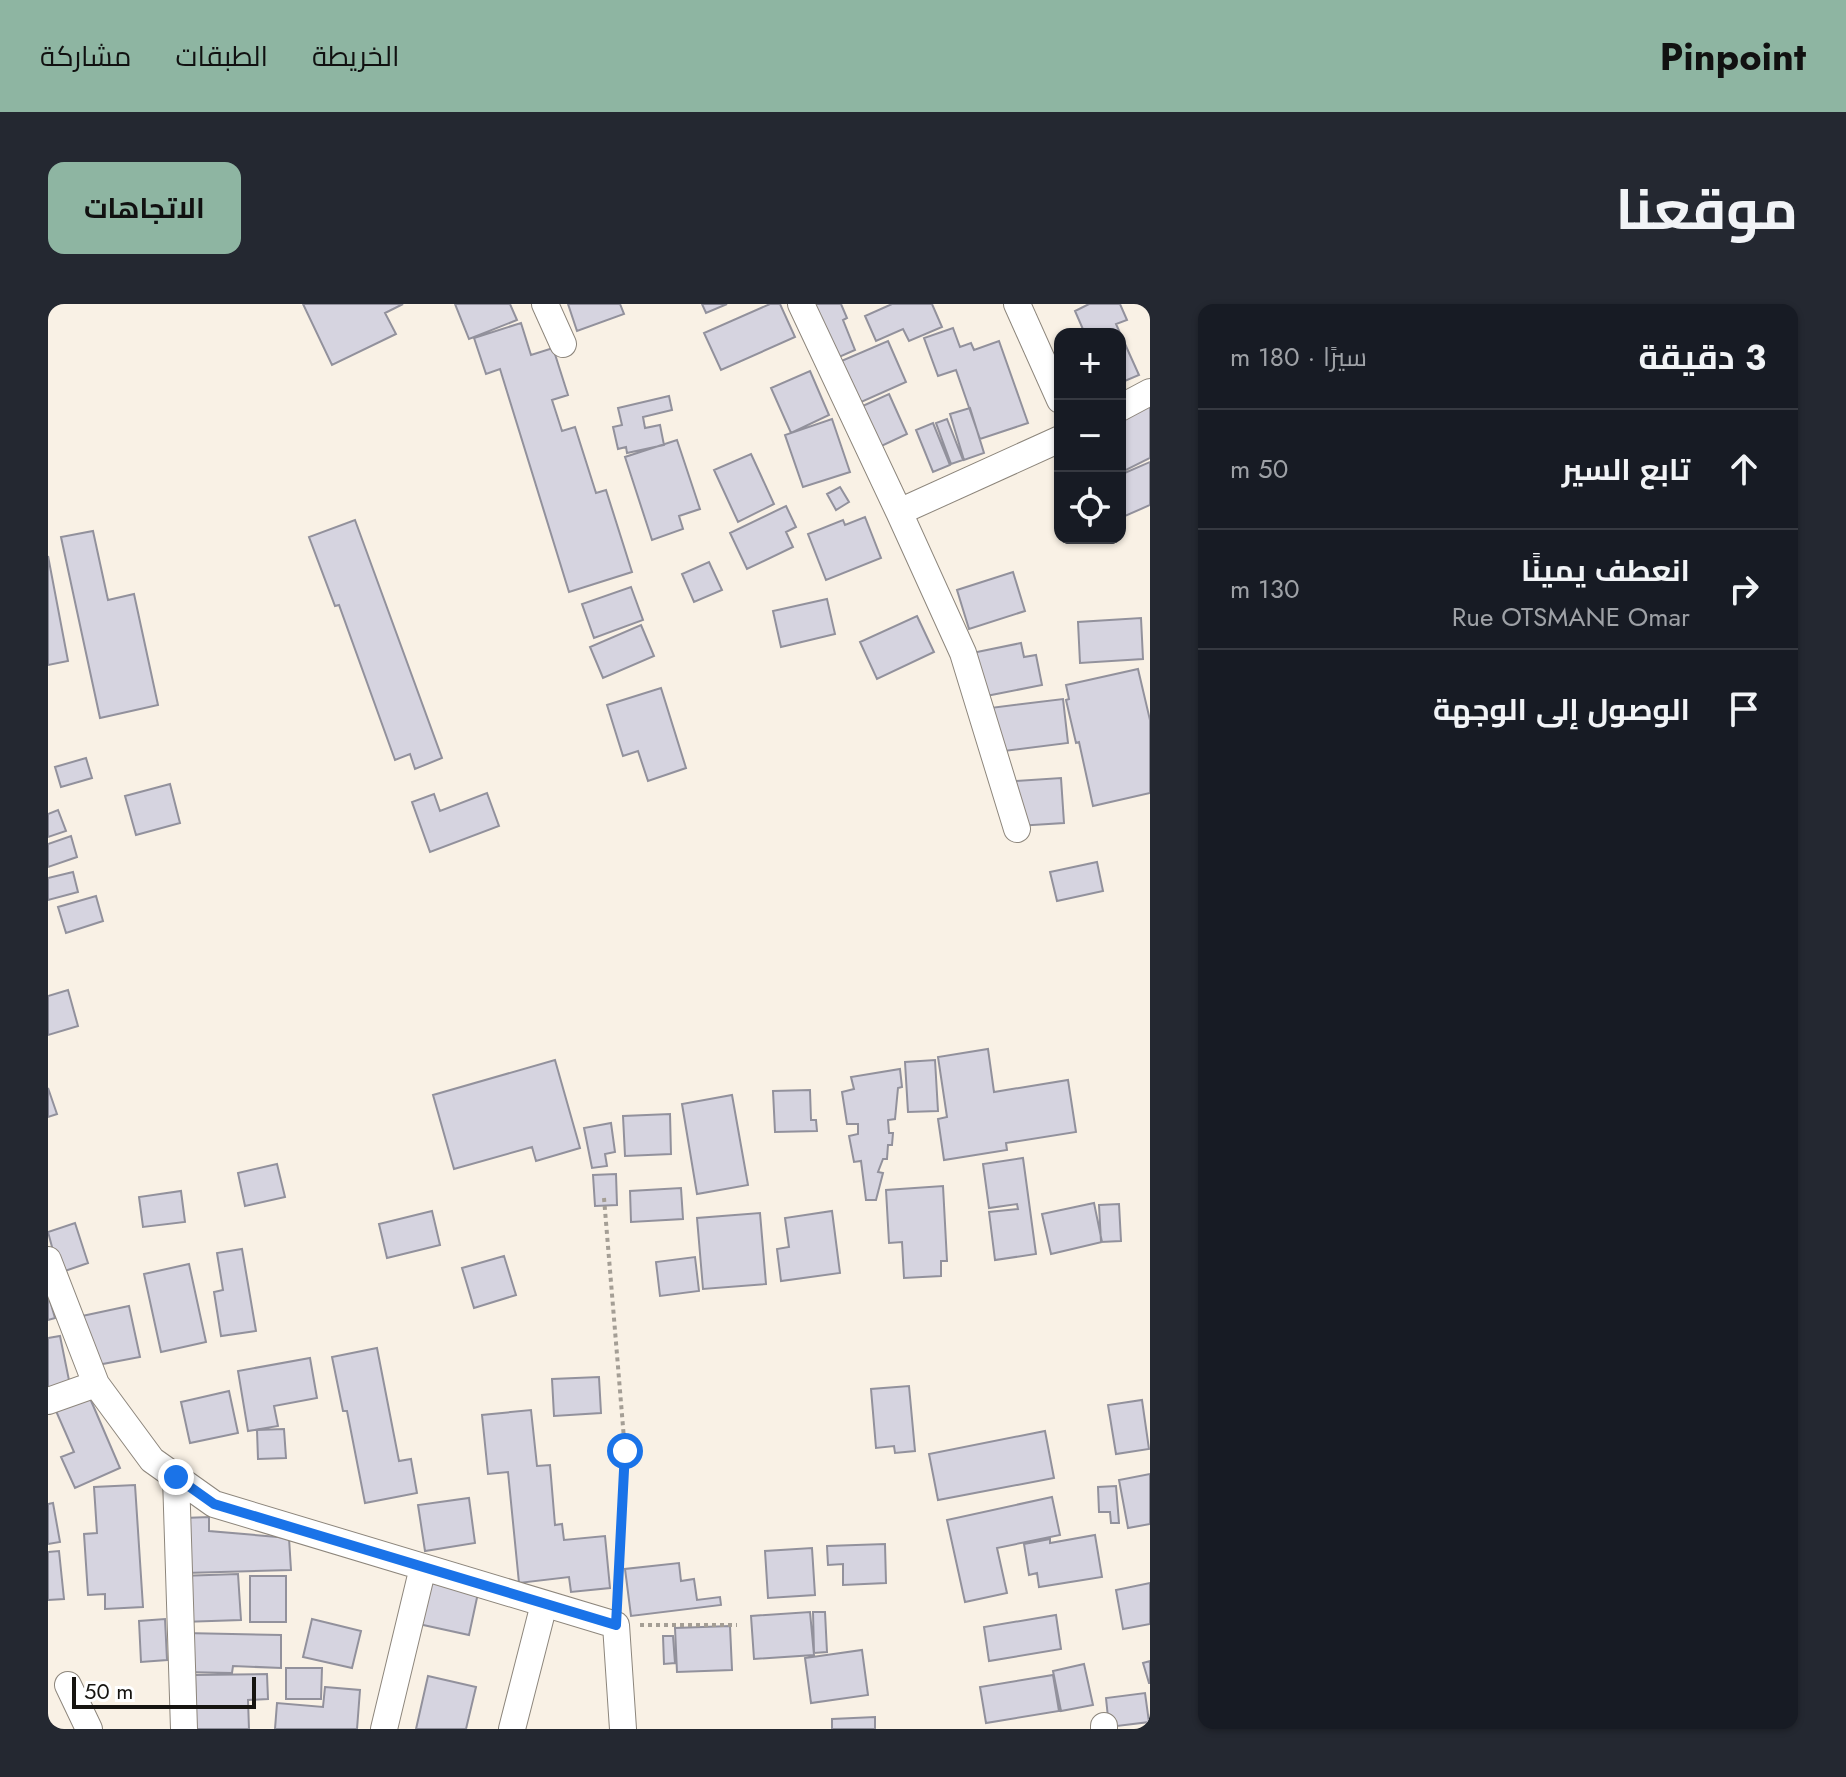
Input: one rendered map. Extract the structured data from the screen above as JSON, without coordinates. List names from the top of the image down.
{
  "scale_bar": "50 m",
  "page": {
    "header": "Pinpoint",
    "nav": ["الخريطة", "الطبقات", "مشاركة"],
    "title": "موقعنا",
    "buttons": "الاتجاهات",
    "heading": ["3 دقيقة", "سيرًا · 180 m"],
    "map_buttons": ["+", "−"],
    "list": [
      ["تابع السير", "50 m"],
      ["انعطف يمينًا", "Rue OTSMANE Omar", "130 m"],
      "الوصول إلى الوجهة"
    ],
    "scale": "50 m"
  }
}
